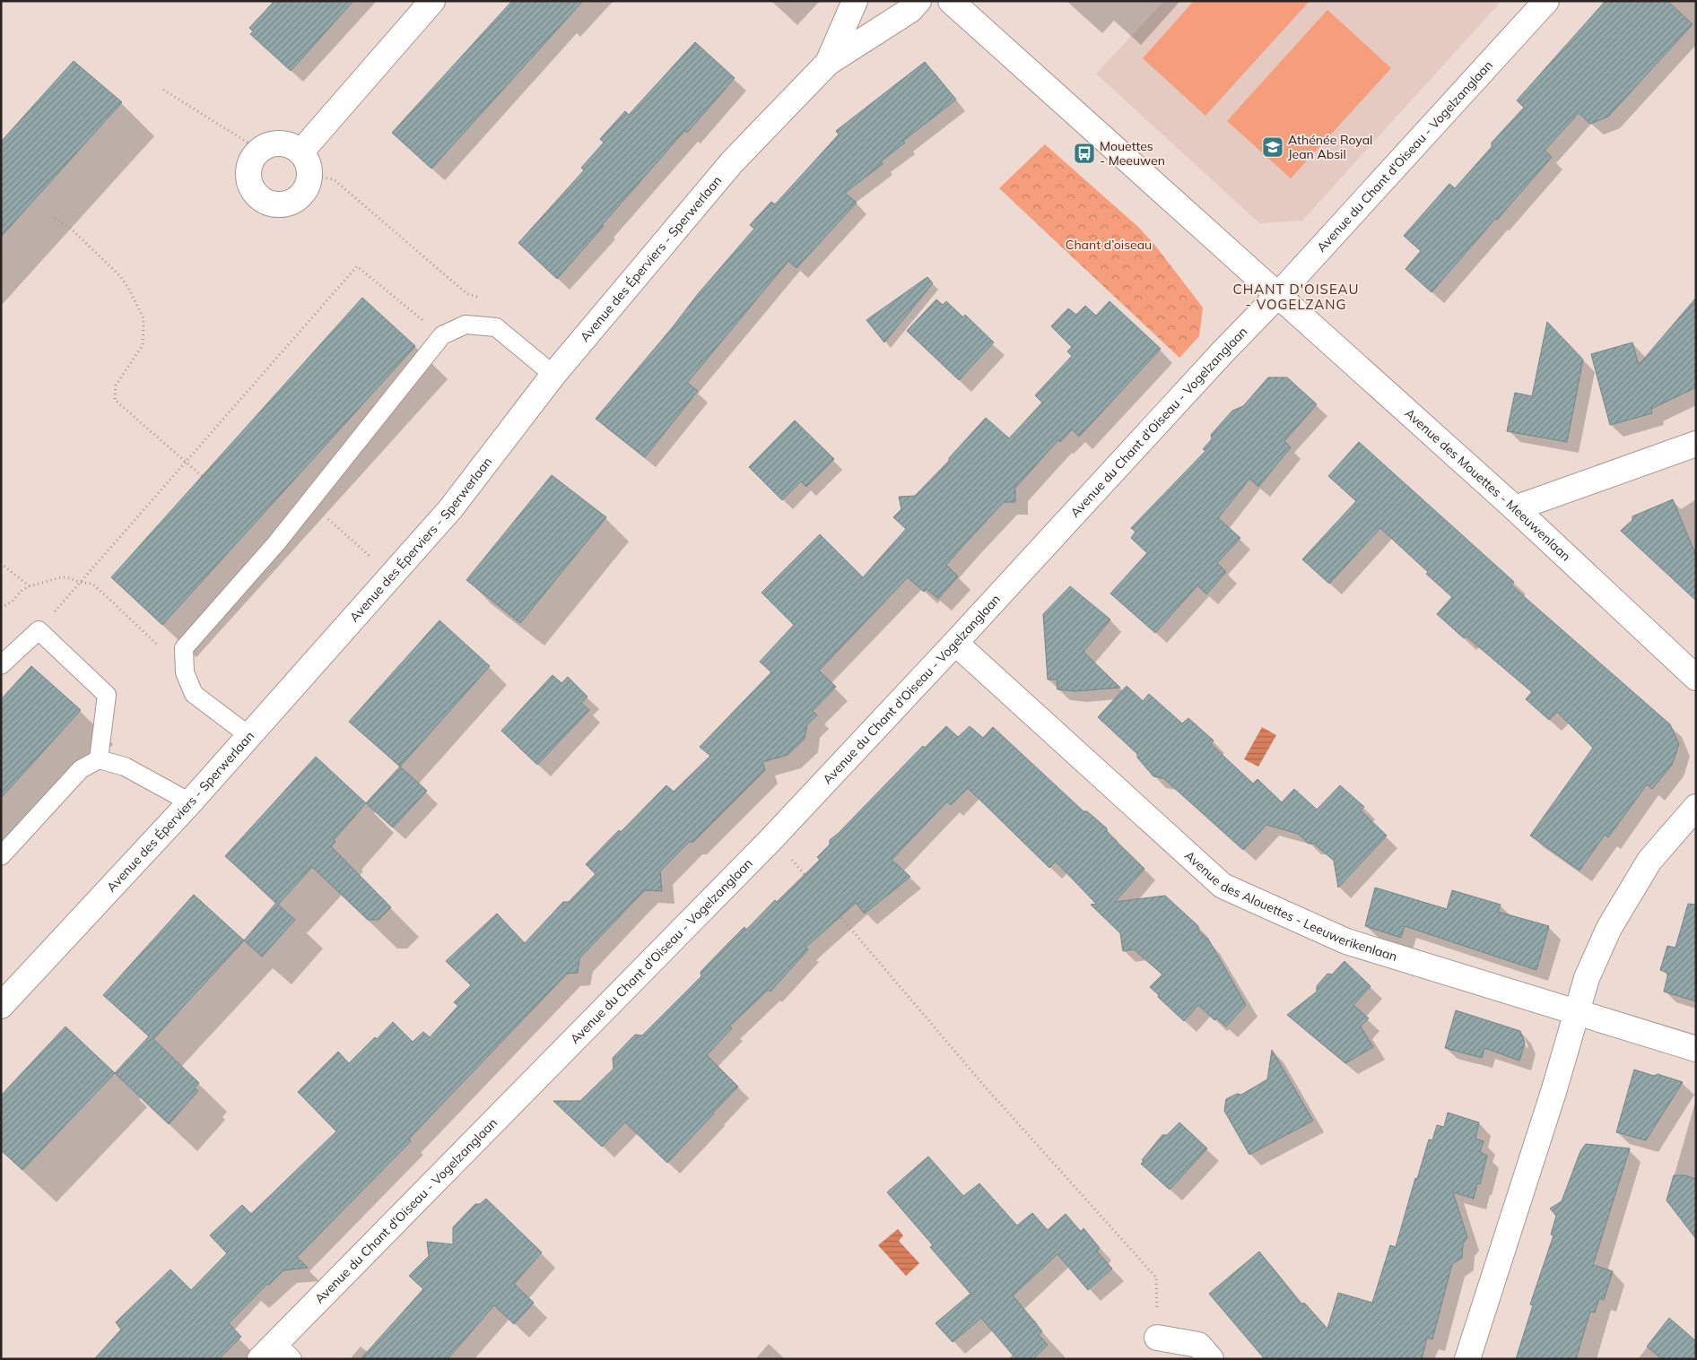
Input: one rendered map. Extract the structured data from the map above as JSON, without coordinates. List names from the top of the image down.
{
  "streets": {
    "street": [
      "Avenue du Chant d'Oiseau - Vogelzanglaan",
      "Avenue des Éperviers - Sperwerlaan",
      "Avenue des Mouettes - Meeuwenlaan",
      "Avenue des Alouettes - Leeuwerikenlaan"
    ]
  },
  "crossings": [
    ["Avenue du Chant d'Oiseau - Vogelzanglaan", "Avenue des Mouettes - Meeuwenlaan"],
    ["Avenue du Chant d'Oiseau - Vogelzanglaan", "Avenue des Alouettes - Leeuwerikenlaan"]
  ],
  "districts": ["CHANT D'OISEAU - VOGELZANG"],
  "parks": ["Chant d’oiseau"],
  "places": {
    "school or university": ["Athénée Royal Jean Absil"],
    "bus stop": ["Mouettes - Meeuwen"]
  }
}
